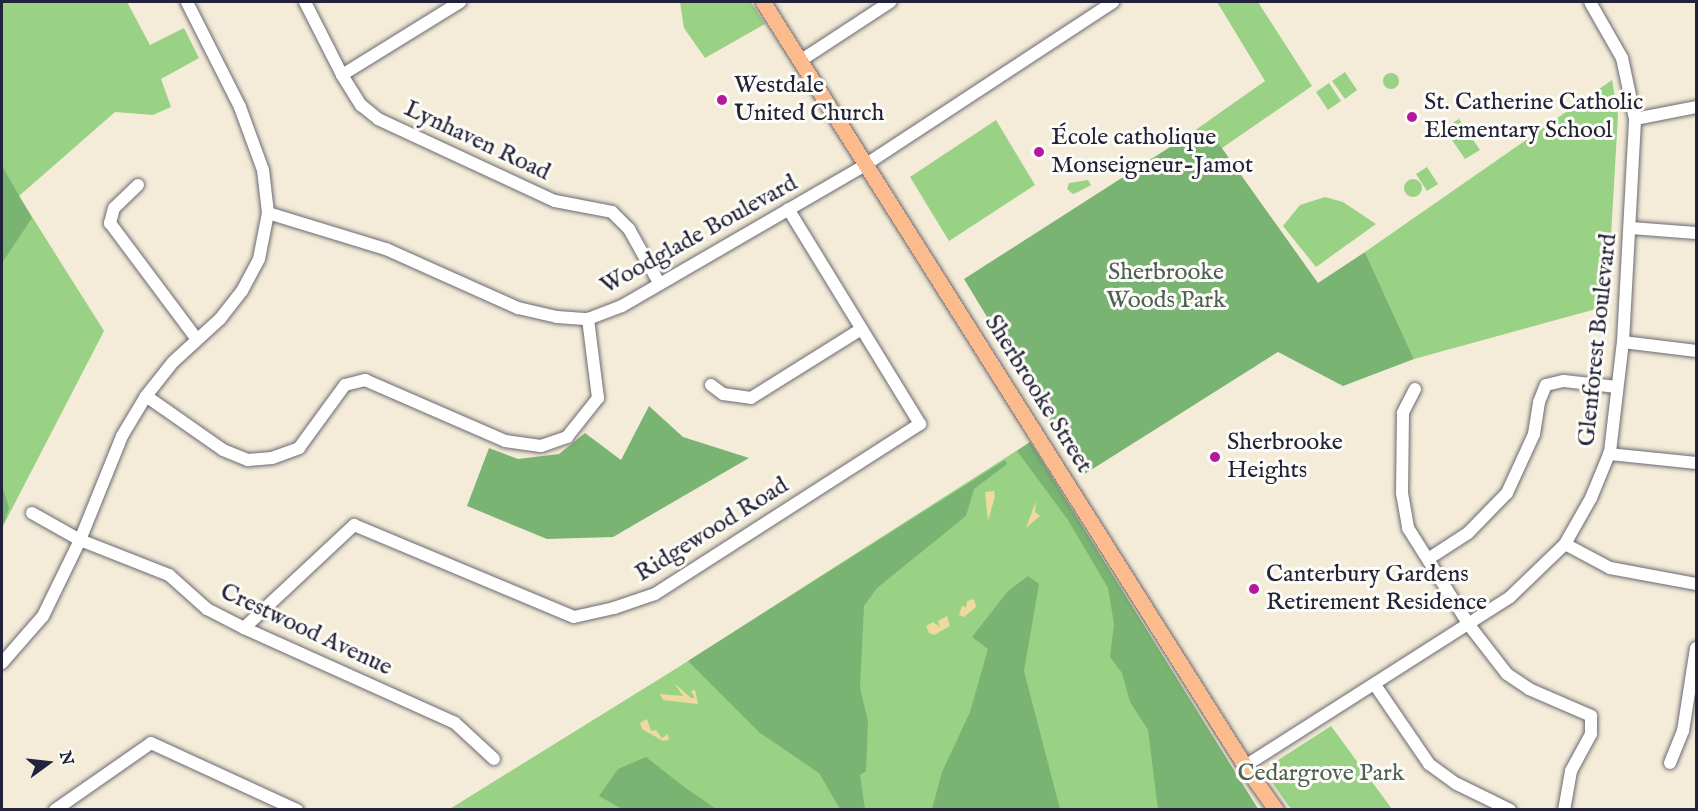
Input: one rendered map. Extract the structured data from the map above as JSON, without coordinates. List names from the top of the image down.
{
  "streets": {
    "main road": ["Sherbrooke Street"],
    "street": [
      "Lynhaven Road",
      "Woodglade Boulevard",
      "Glenforest Boulevard",
      "Ridgewood Road",
      "Crestwood Avenue"
    ]
  },
  "crossings": [
    ["Lynhaven Road", "Woodglade Boulevard"],
    ["Woodglade Boulevard", "Sherbrooke Street"],
    ["Woodglade Boulevard", "Ridgewood Road"],
    ["Glenforest Boulevard", "Sherbrooke Street"],
    ["Ridgewood Road", "Crestwood Avenue"]
  ],
  "parks": ["Sherbrooke Woods Park", "Cedargrove Park"],
  "places": [
    "Westdale United Church",
    "St. Catherine Catholic Elementary School",
    "École catholique Monseigneur-Jamot",
    "Sherbrooke Heights",
    "Canterbury Gardens Retirement Residence"
  ],
  "north": "right"
}
